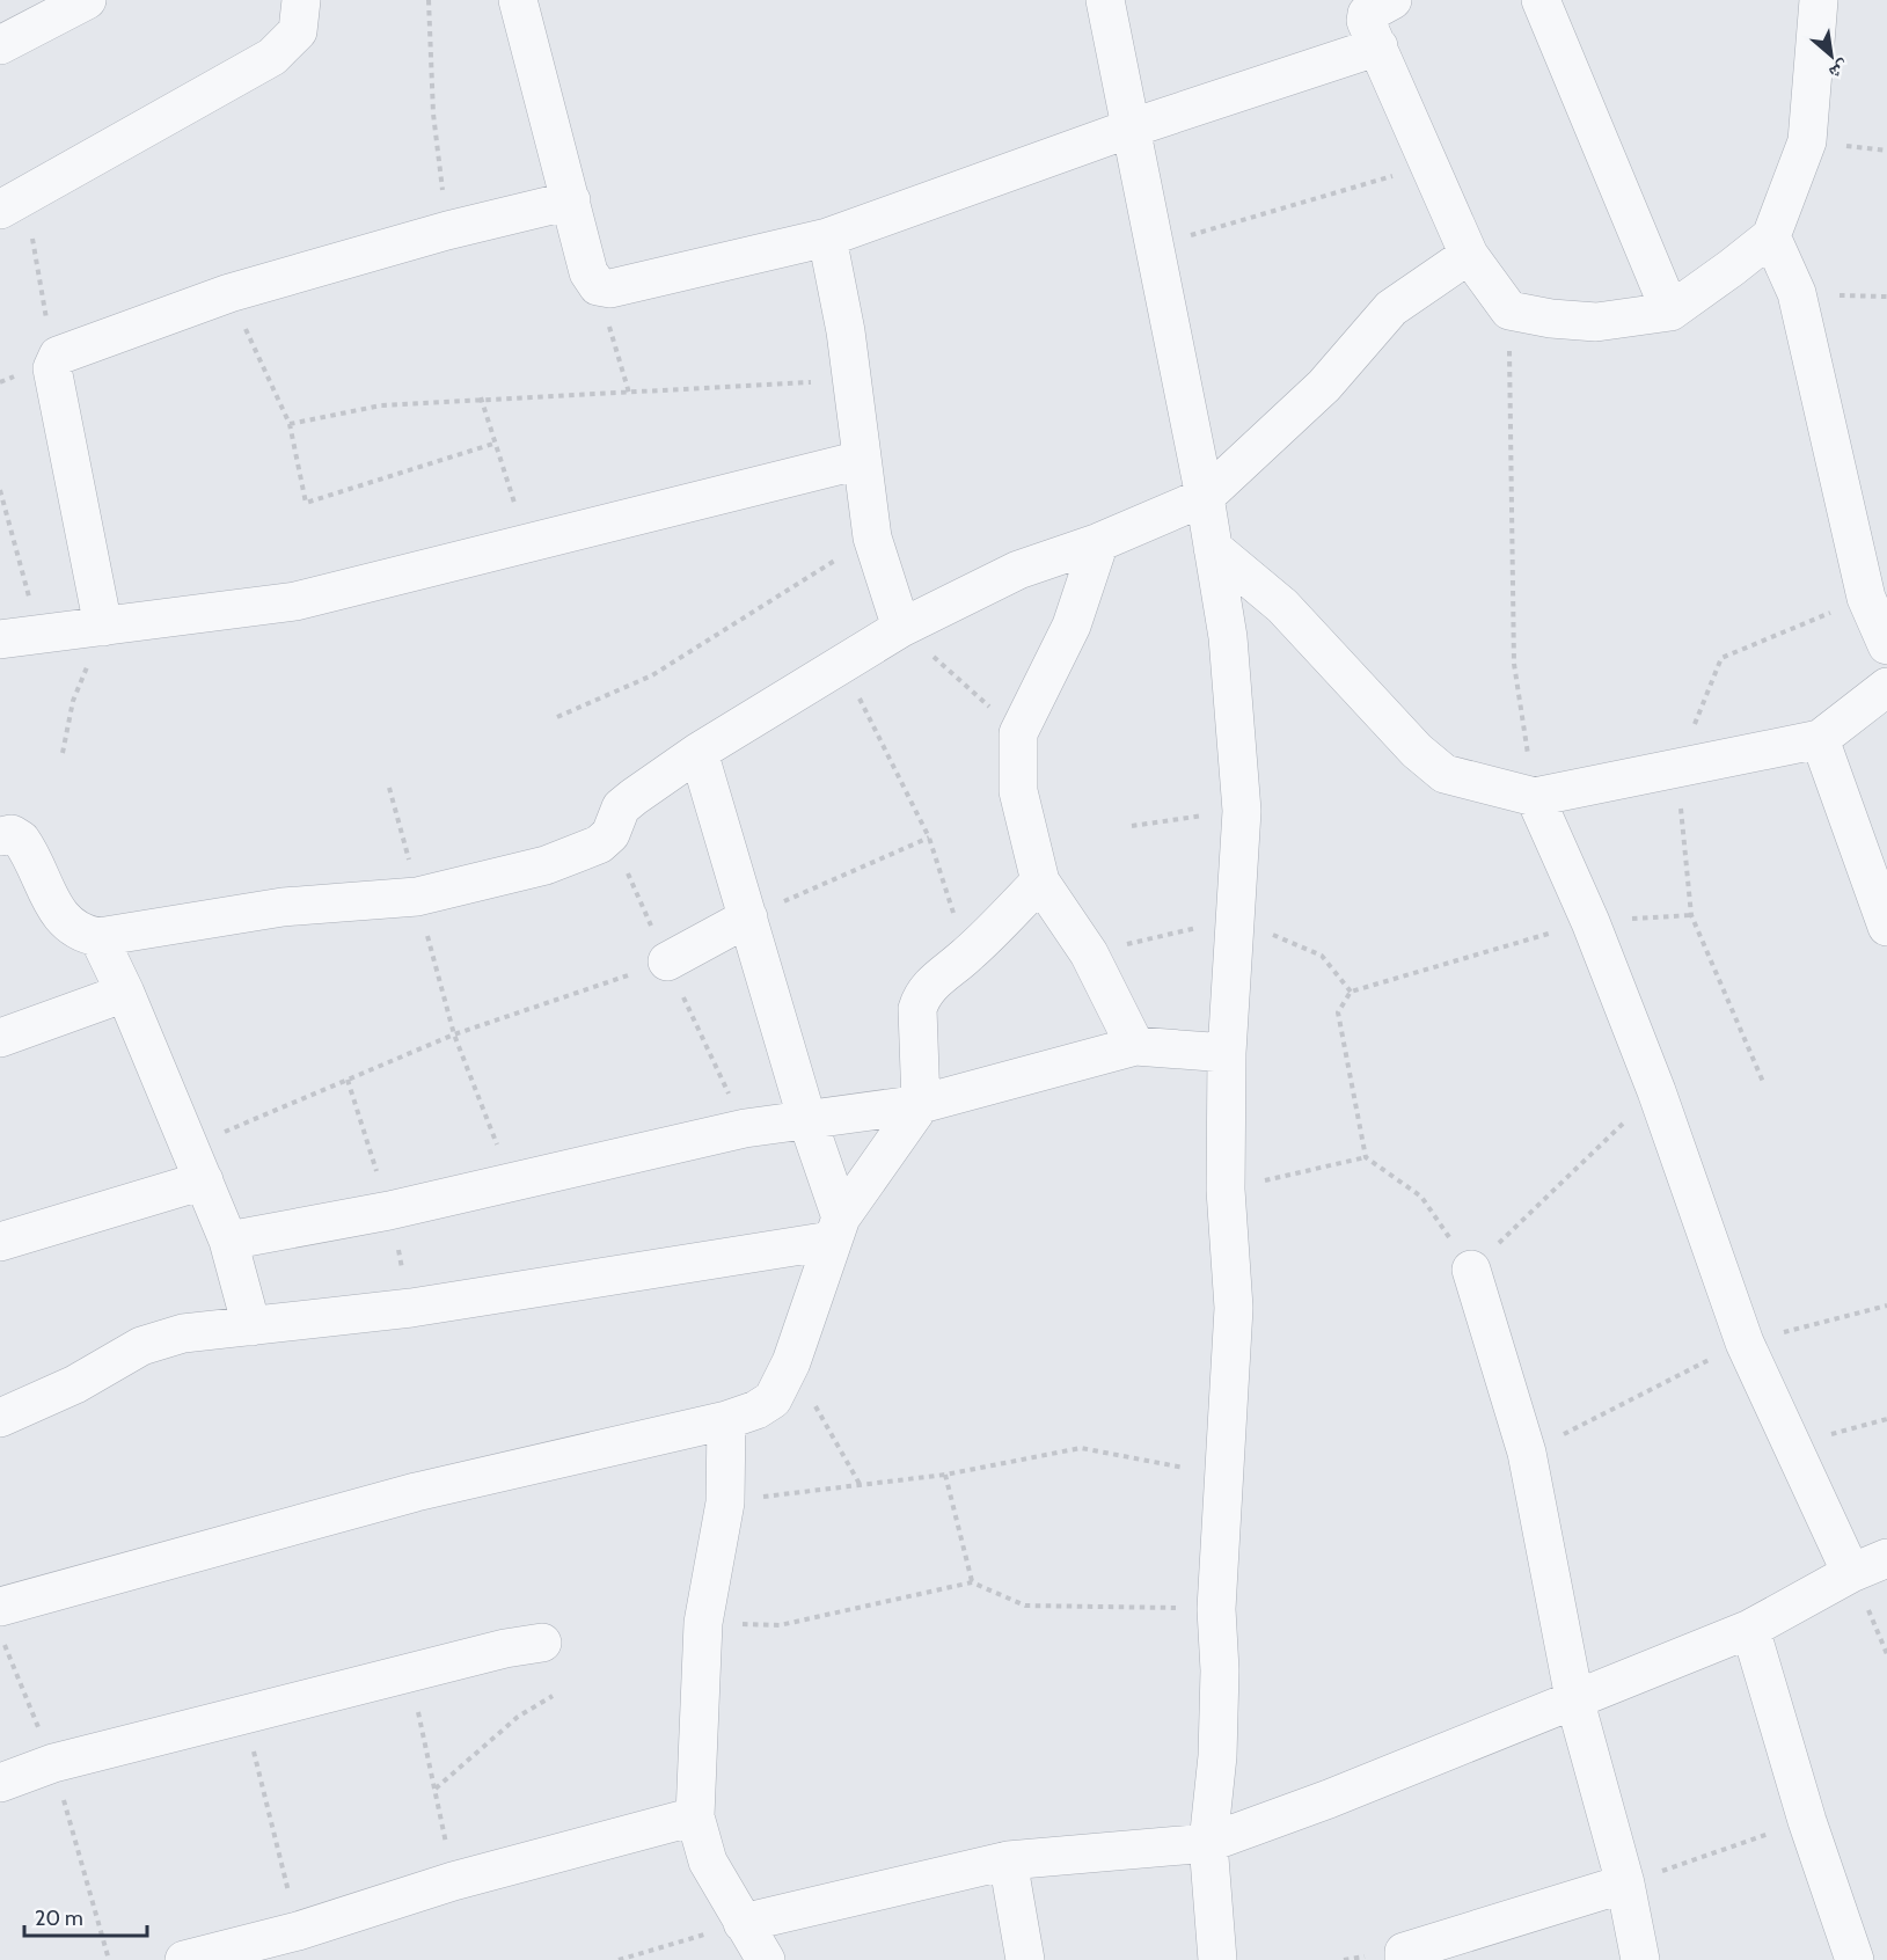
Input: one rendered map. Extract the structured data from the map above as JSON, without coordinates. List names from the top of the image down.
{
  "scale_bar": "20 m",
  "north": "bottom right"
}
